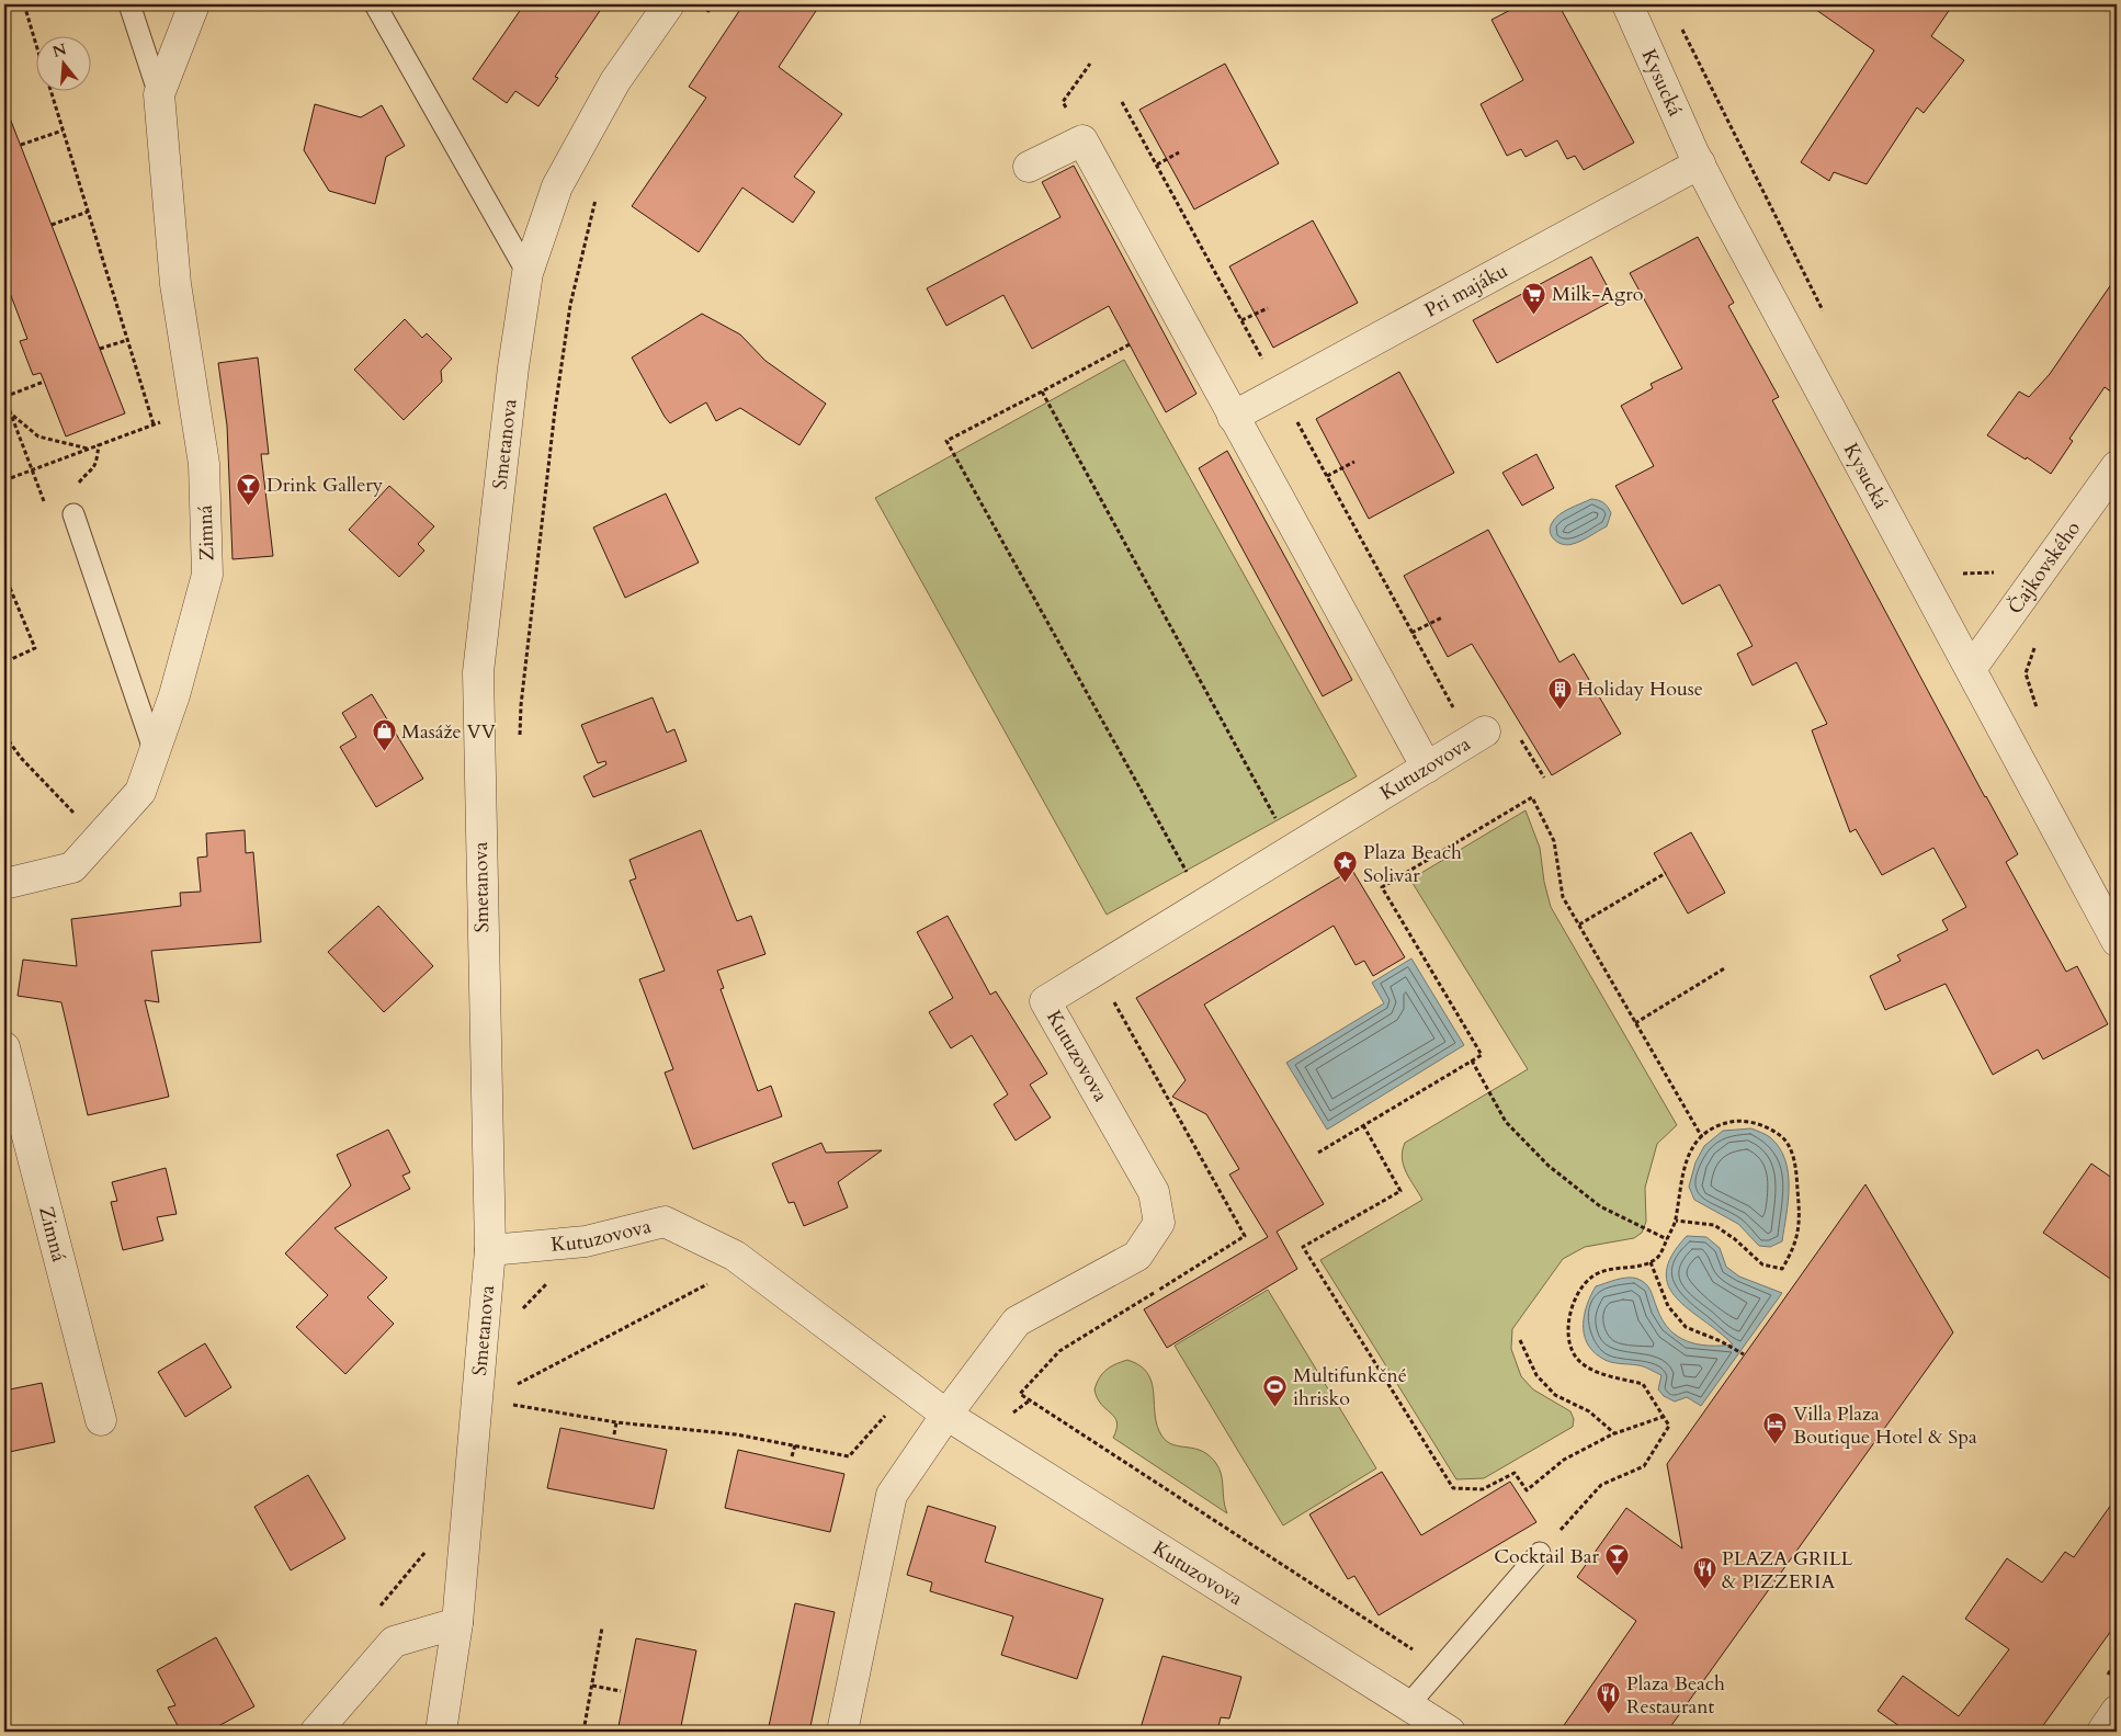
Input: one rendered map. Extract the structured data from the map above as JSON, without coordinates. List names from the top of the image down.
{
  "streets": {
    "street": [
      "Kysucká",
      "Pri majáku",
      "Smetanova",
      "Zimná",
      "Čajkovského",
      "Kutuzovova"
    ]
  },
  "crossings": [
    ["Kysucká", "Pri majáku"],
    ["Kysucká", "Čajkovského"],
    ["Smetanova", "Kutuzovova"]
  ],
  "places": {
    "supermarket": ["Milk-Agro"],
    "bar": ["Drink Gallery", "Cocktail Bar"],
    "building": ["Holiday House"],
    "shop": ["Masáže VV"],
    "place": ["Plaza Beach Solivar"],
    "sports": ["Multifunkčné ihrisko"],
    "hotel": ["Villa Plaza Boutique Hotel & Spa"],
    "restaurant": ["PLAZA GRILL & PIZZERIA", "Plaza Beach Restaurant"]
  },
  "north": "top"
}
